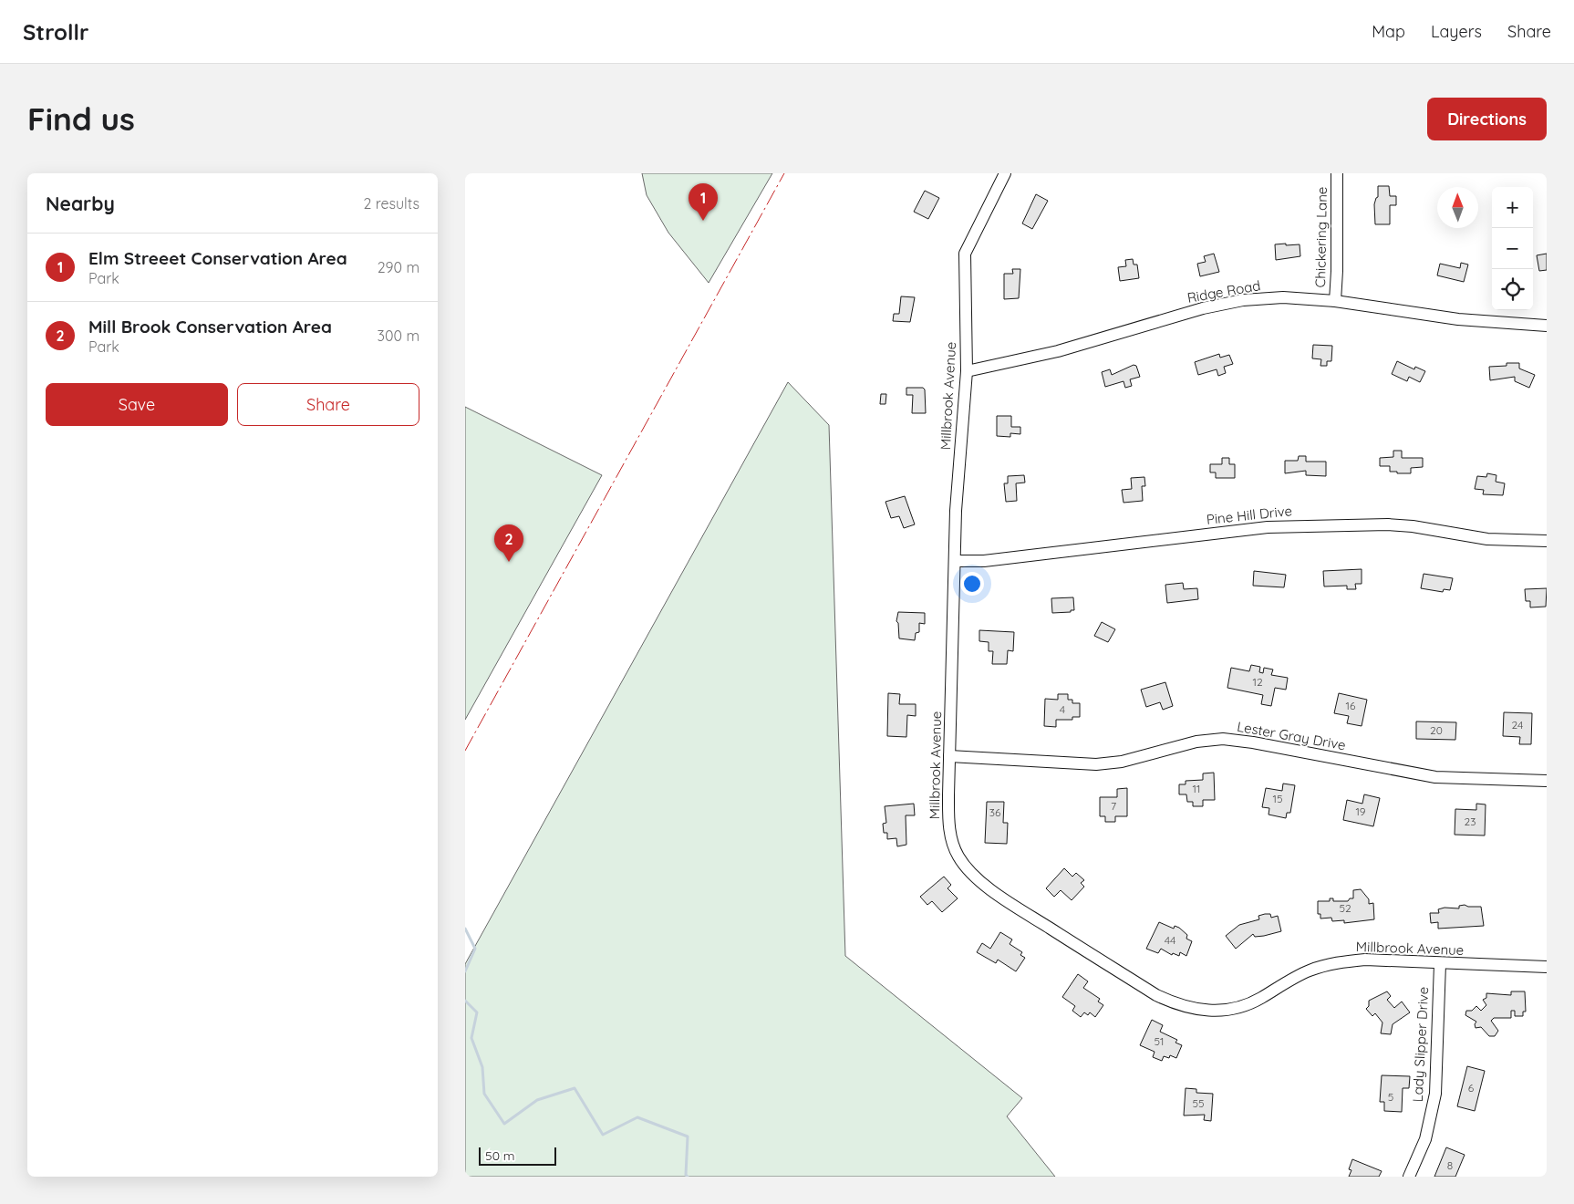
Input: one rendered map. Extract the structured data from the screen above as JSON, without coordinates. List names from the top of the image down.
{
  "streets": {
    "street": [
      "Chickering Lane",
      "Ridge Road",
      "Millbrook Avenue",
      "Pine Hill Drive",
      "Lester Gray Drive",
      "Lady Slipper Drive"
    ]
  },
  "crossings": [
    ["Chickering Lane", "Ridge Road"],
    ["Ridge Road", "Millbrook Avenue"],
    ["Millbrook Avenue", "Pine Hill Drive"],
    ["Millbrook Avenue", "Lester Gray Drive"],
    ["Millbrook Avenue", "Lady Slipper Drive"]
  ],
  "house_numbers": [
    "12",
    "16",
    "4",
    "24",
    "20",
    "11",
    "15",
    "7",
    "19",
    "36",
    "23",
    "52",
    "44",
    "51",
    "6",
    "5",
    "55",
    "8"
  ],
  "scale_bar": "50 m",
  "north": "top",
  "page": {
    "header": "Strollr",
    "nav": ["Map", "Layers", "Share"],
    "buttons": [
      "Directions",
      ["Save", "Share"]
    ],
    "title": "Find us",
    "heading": ["Nearby", "2 results"],
    "pins": ["1", "2"],
    "map_buttons": ["+", "−"],
    "list": [
      {
        "mark": "1",
        "name": "Elm Streeet Conservation Area",
        "note": "Park",
        "value": "290 m"
      },
      {
        "mark": "2",
        "name": "Mill Brook Conservation Area",
        "note": "Park",
        "value": "300 m"
      }
    ],
    "scale": "50 m"
  }
}
